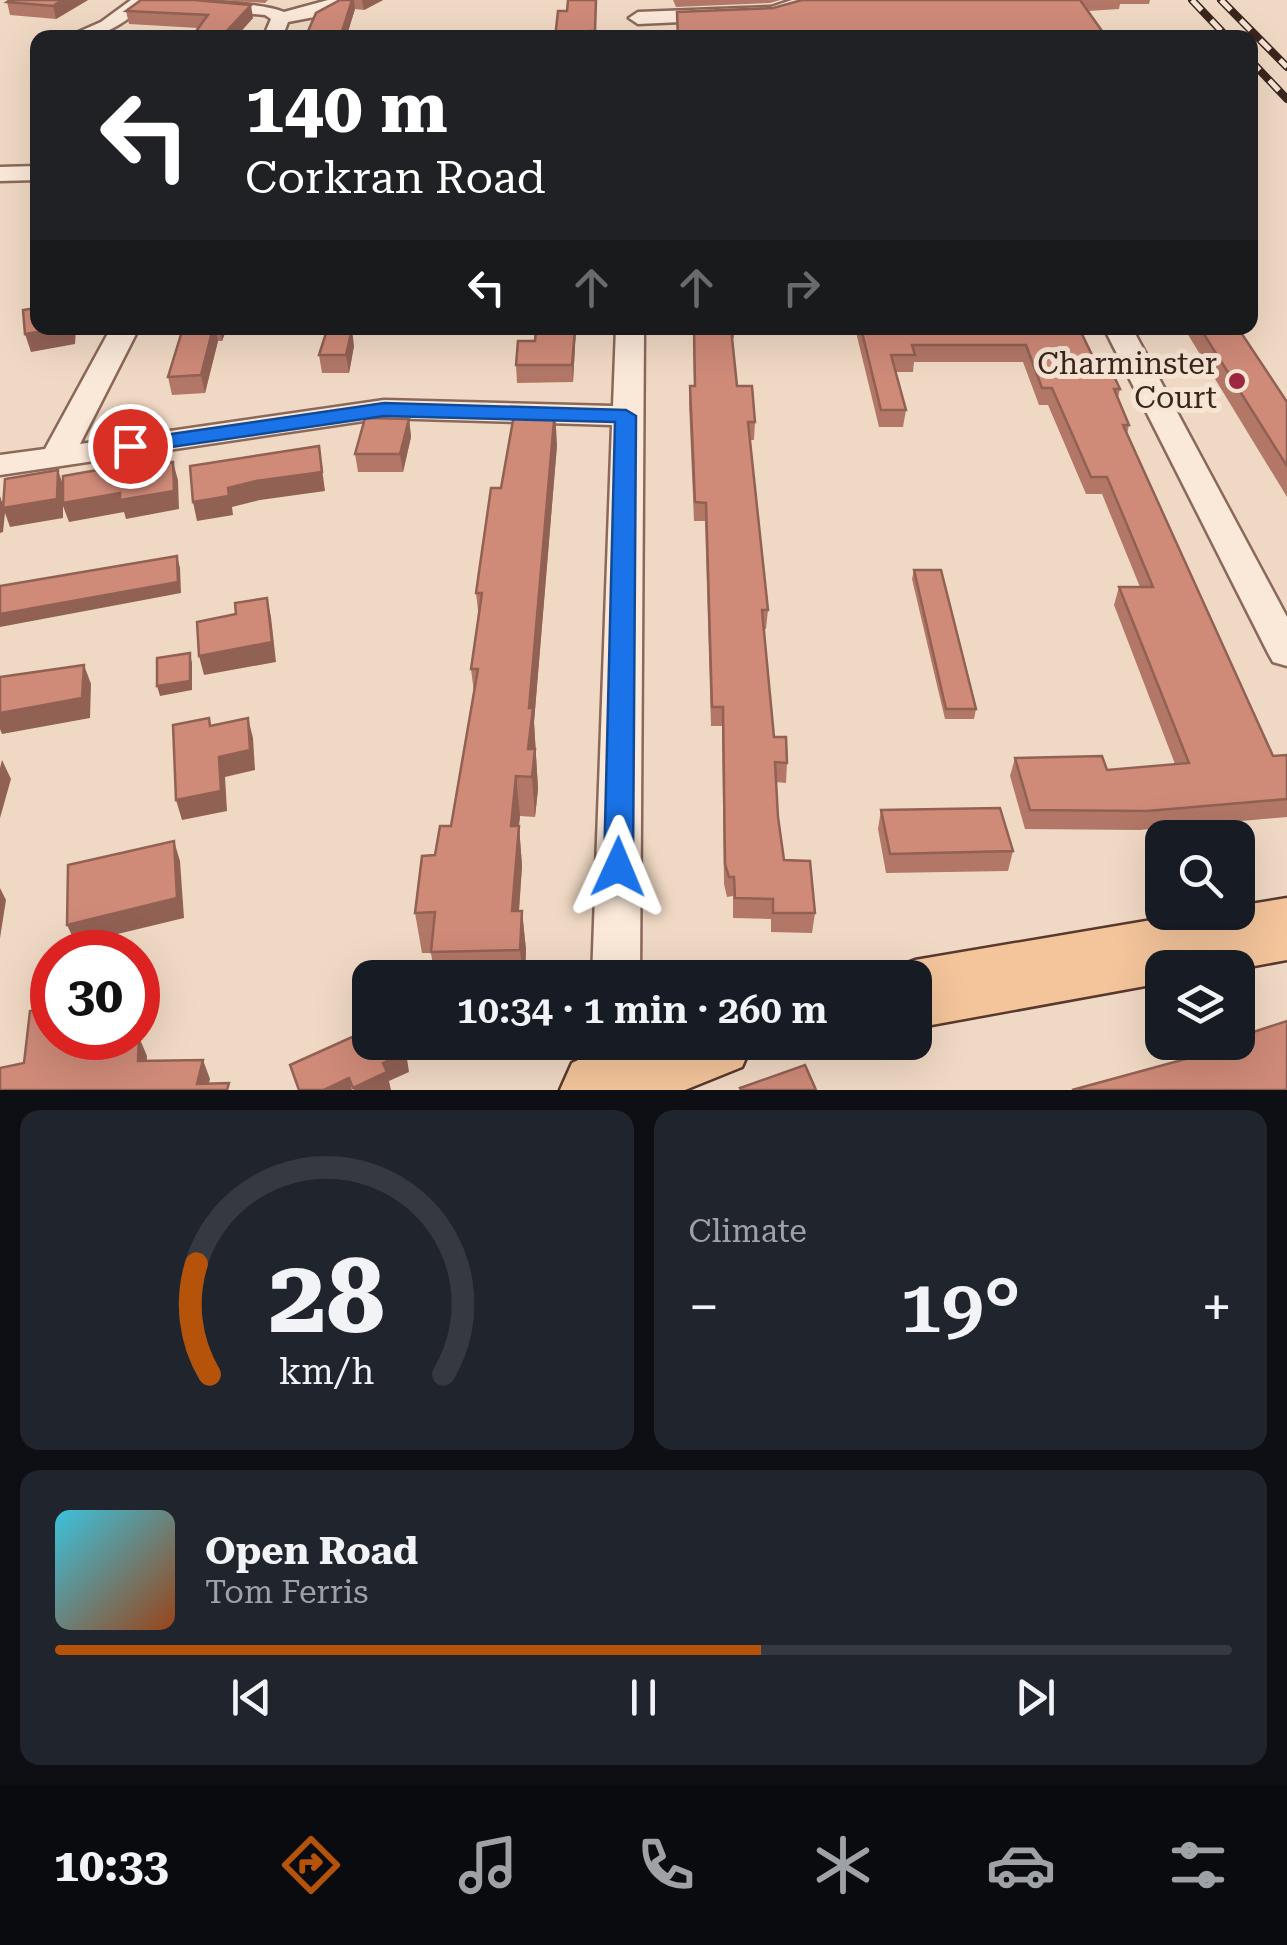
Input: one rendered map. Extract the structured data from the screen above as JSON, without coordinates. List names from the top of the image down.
{
  "places": ["Charminster Court"],
  "page": {
    "turn": ["140 m", "Corkran Road"],
    "limit": "30",
    "trip": "10:34 · 1 min · 260 m",
    "tile": "Climate",
    "heat": ["−", "19°", "+"],
    "song": ["Open Road", "Tom Ferris"],
    "tabs": "10:33",
    "gauge": ["28", "km/h"]
  }
}
